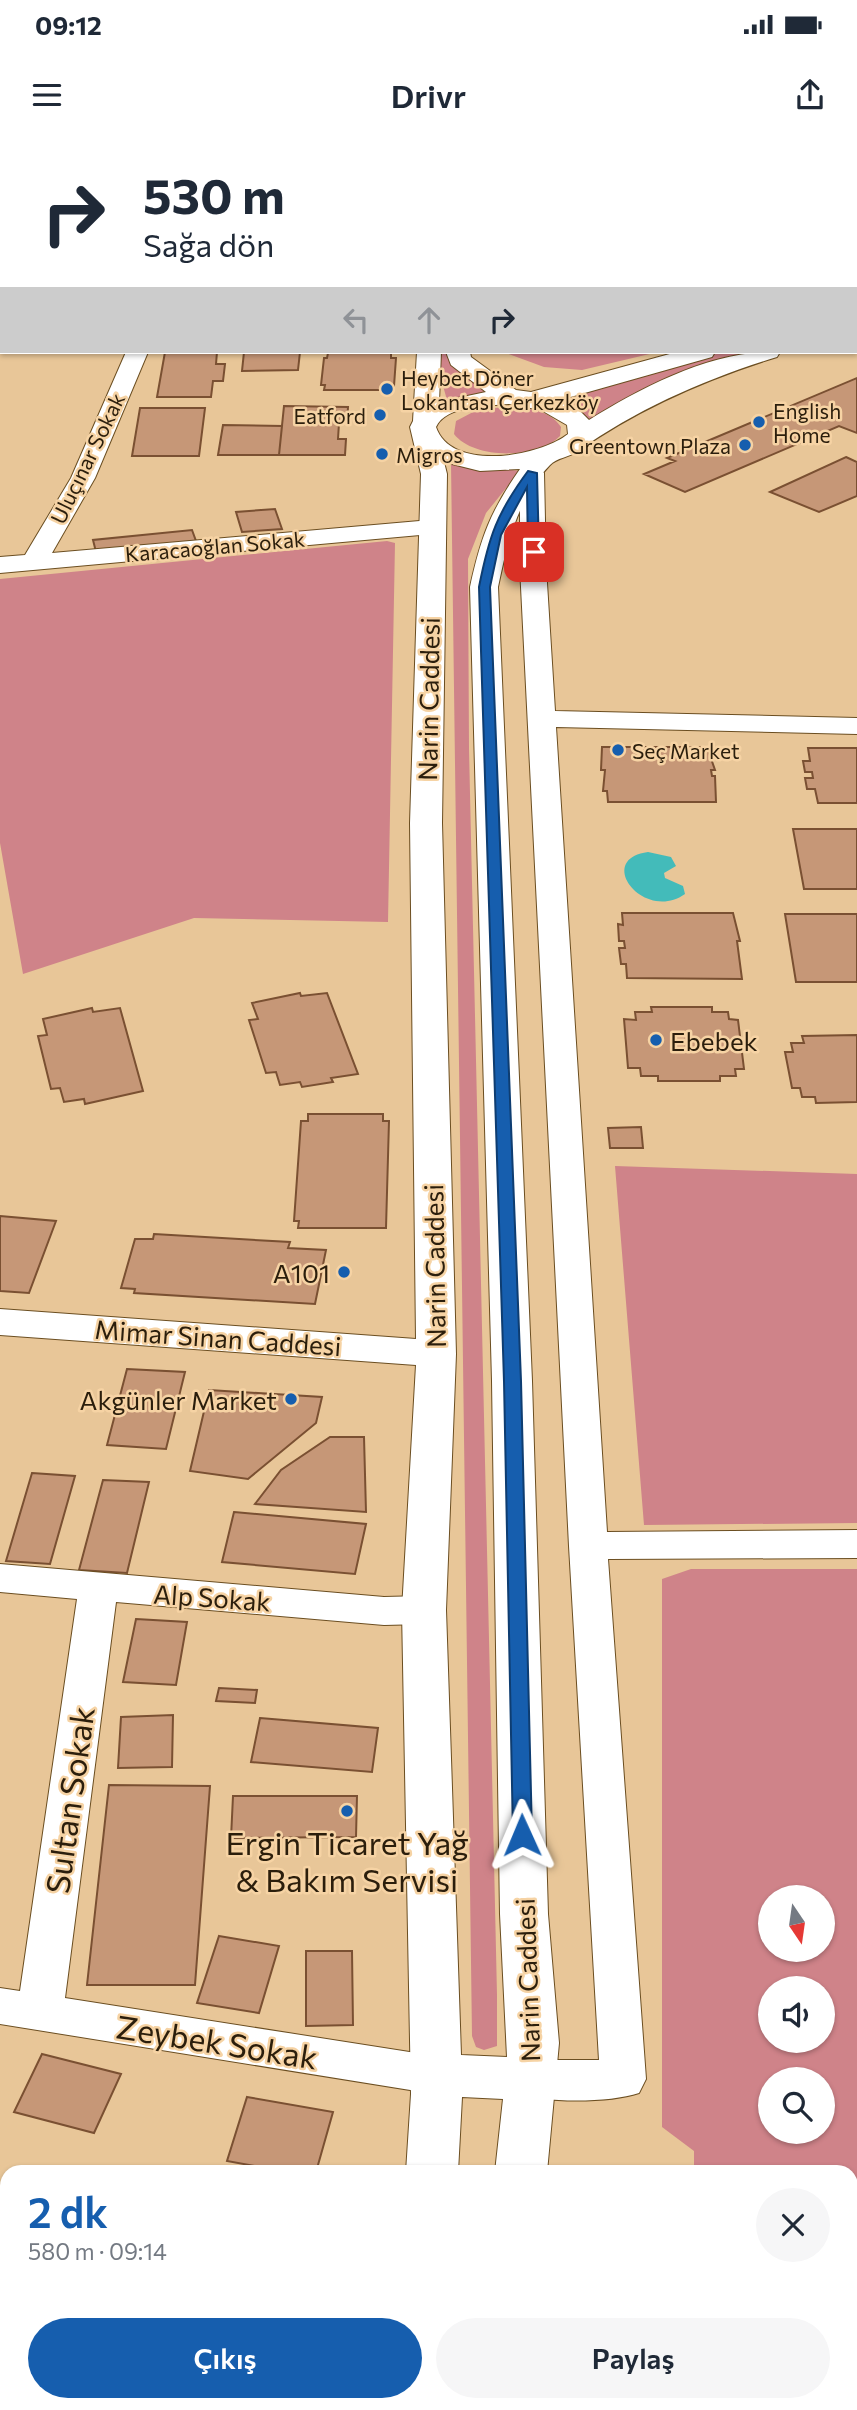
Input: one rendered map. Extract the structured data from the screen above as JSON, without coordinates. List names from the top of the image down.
{
  "streets": {
    "main road": ["Narin Caddesi", "Mimar Sinan Caddesi"],
    "street": [
      "Uluçınar Sokak",
      "Karacaoğlan Sokak",
      "Alp Sokak",
      "Sultan Sokak",
      "Zeybek Sokak"
    ]
  },
  "crossings": [
    ["Uluçınar Sokak", "Karacaoğlan Sokak"],
    ["Karacaoğlan Sokak", "Narin Caddesi"],
    ["Narin Caddesi", "Mimar Sinan Caddesi"],
    ["Narin Caddesi", "Alp Sokak"],
    ["Narin Caddesi", "Zeybek Sokak"],
    ["Alp Sokak", "Sultan Sokak"],
    ["Sultan Sokak", "Zeybek Sokak"]
  ],
  "places": [
    "Heybet Döner Lokantası Çerkezköy",
    "Eatford",
    "English Home",
    "Greentown Plaza",
    "Migros",
    "Seç Market",
    "Ebebek",
    "A101",
    "Akgünler Market",
    "Ergin Ticaret Yağ & Bakım Servisi"
  ],
  "north": "bottom",
  "page": {
    "status": "09:12",
    "header": "Drivr",
    "turn": ["530 m", "Sağa dön"],
    "heading": ["2 dk", "580 m · 09:14"],
    "buttons": ["Çıkış", "Paylaş"]
  }
}
